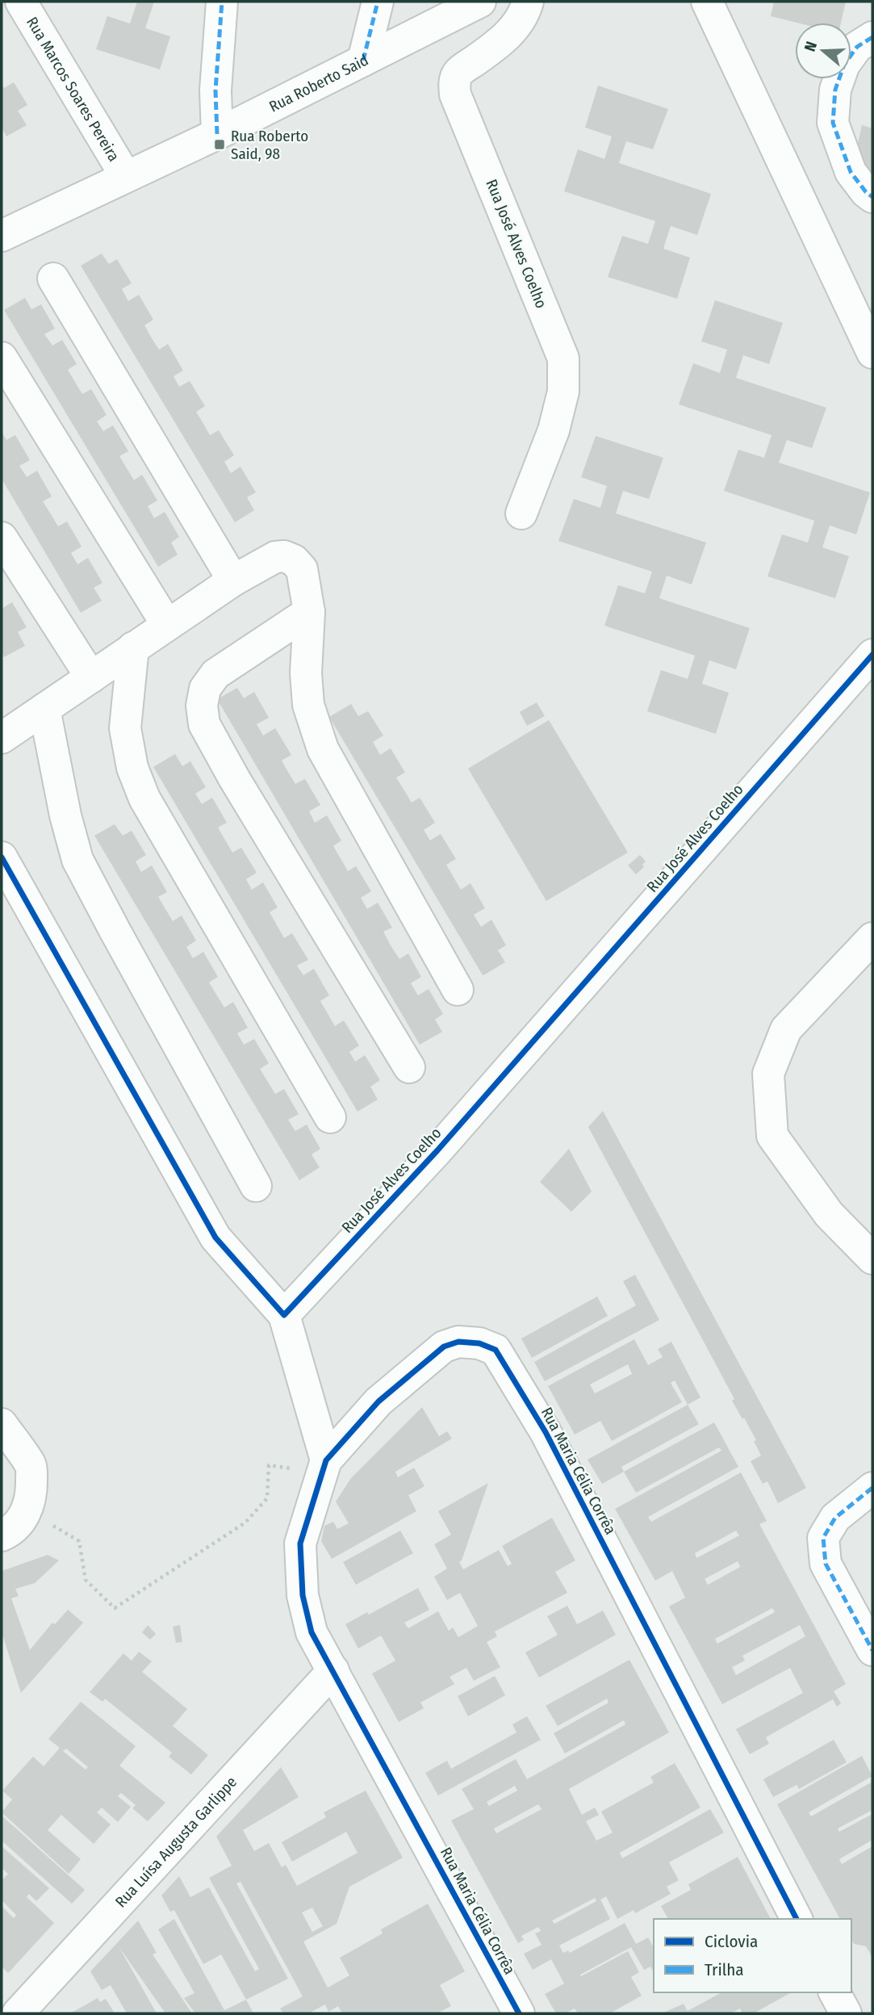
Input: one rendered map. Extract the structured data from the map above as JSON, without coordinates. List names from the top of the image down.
{
  "streets": {
    "street": [
      "Rua Roberto Said",
      "Rua Marcos Soares Pereira",
      "Rua José Alves Coelho",
      "Rua Maria Célia Corrêa",
      "Rua Luísa Augusta Garlippe"
    ]
  },
  "crossings": [
    ["Rua Roberto Said", "Rua Marcos Soares Pereira"],
    ["Rua Maria Célia Corrêa", "Rua Luísa Augusta Garlippe"]
  ],
  "places": {
    "transit": ["Rua Roberto Said, 98"]
  },
  "legend": ["Ciclovia", "Trilha"],
  "north": "left"
}
